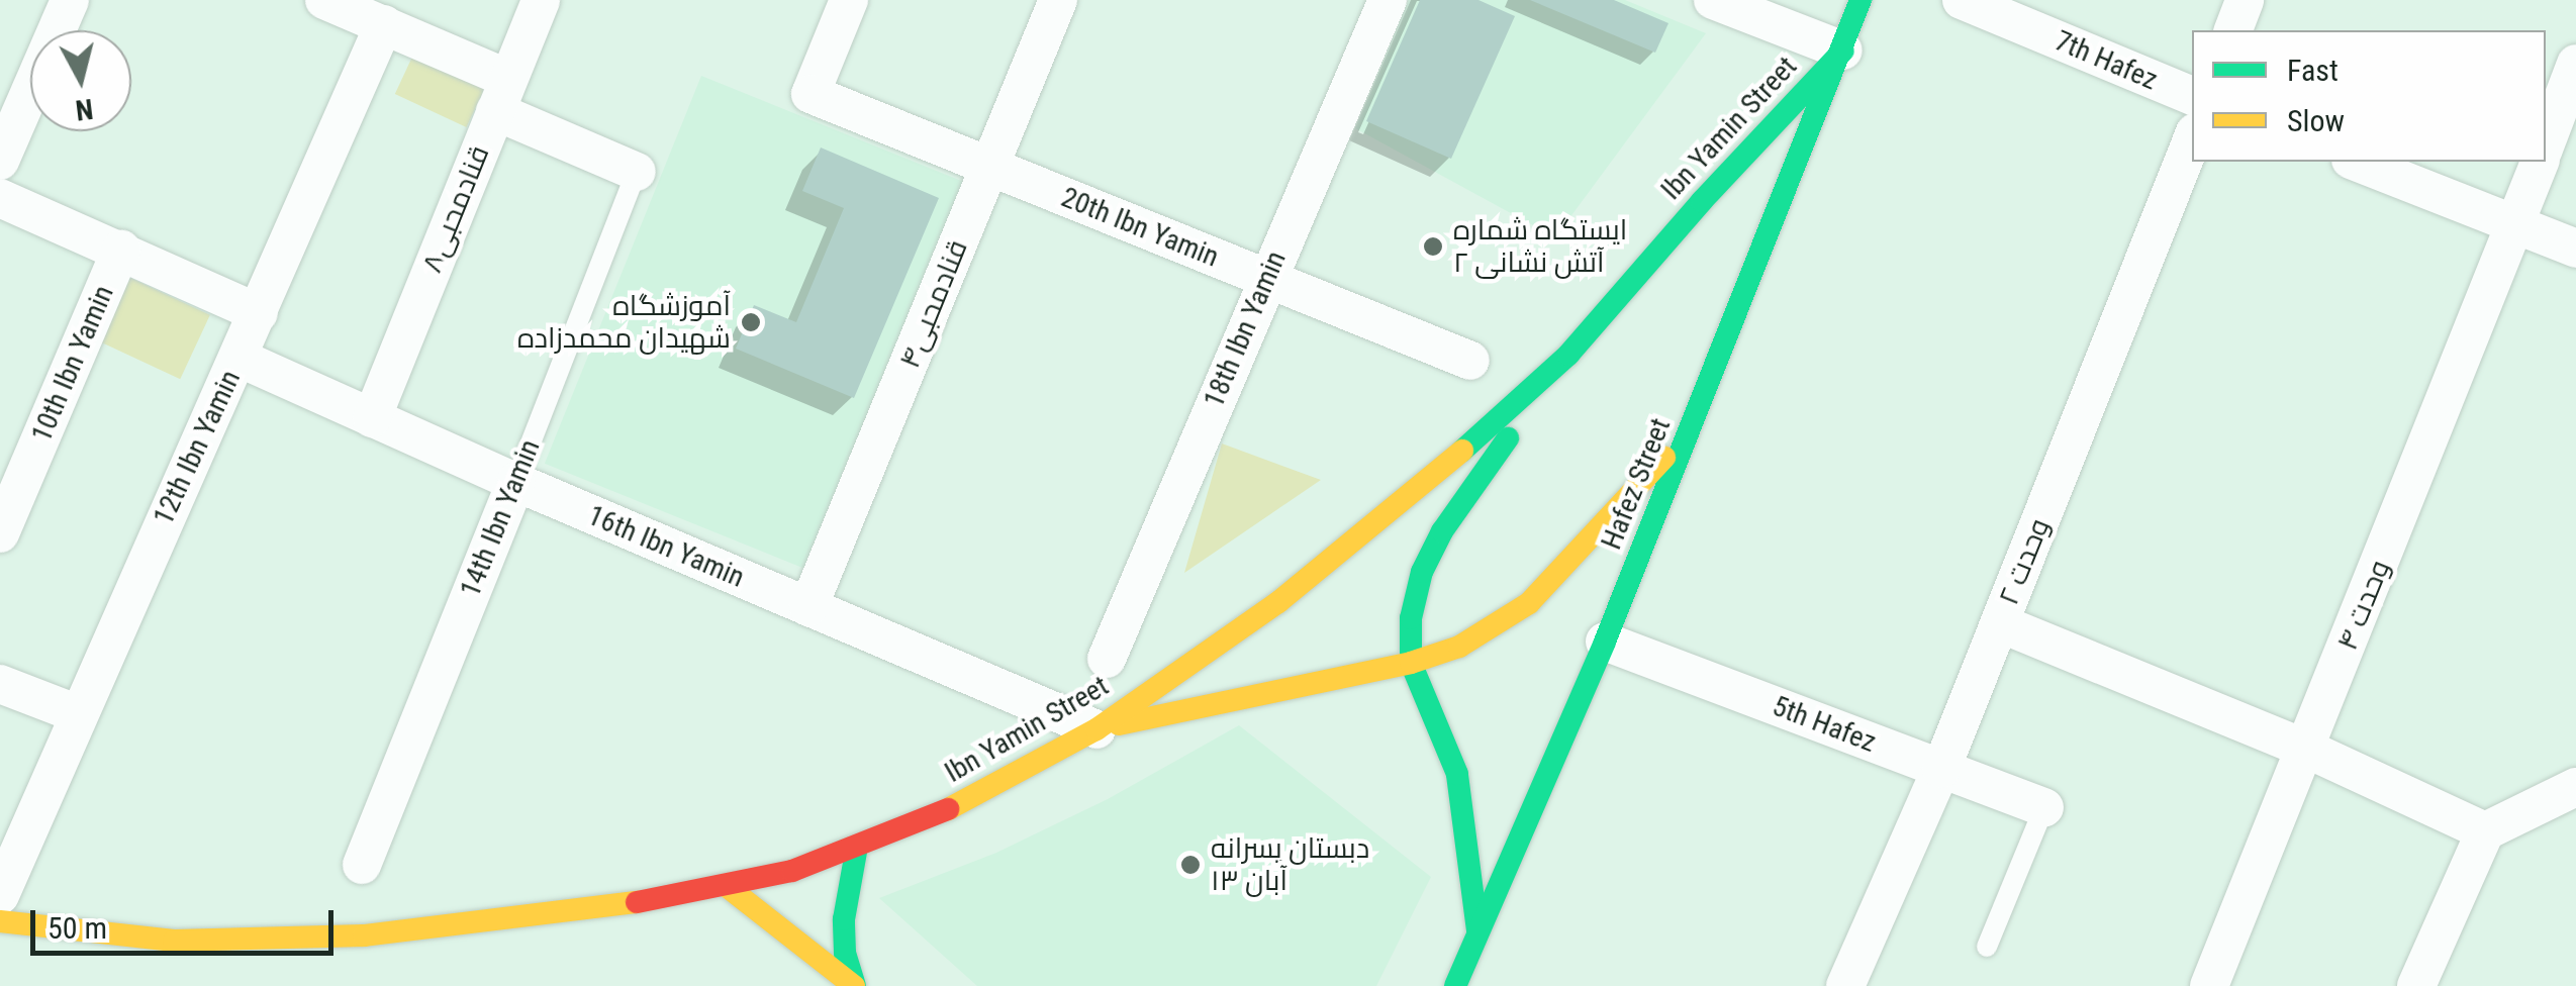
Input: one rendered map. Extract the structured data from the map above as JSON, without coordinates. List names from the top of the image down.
{
  "streets": {
    "main road": ["Ibn Yamin Street", "Hafez Street"],
    "street": [
      "7th Hafez",
      "قنادمحبی۸",
      "20th Ibn Yamin",
      "قنادمحبی۴",
      "18th Ibn Yamin",
      "10th Ibn Yamin",
      "12th Ibn Yamin",
      "14th Ibn Yamin",
      "16th Ibn Yamin",
      "وحدت ۲",
      "وحدت ۴",
      "5th Hafez"
    ]
  },
  "crossings": [
    ["Ibn Yamin Street", "Hafez Street"],
    ["Ibn Yamin Street", "16th Ibn Yamin"],
    ["قنادمحبی۸", "16th Ibn Yamin"],
    ["20th Ibn Yamin", "قنادمحبی۴"],
    ["20th Ibn Yamin", "18th Ibn Yamin"],
    ["قنادمحبی۴", "16th Ibn Yamin"],
    ["12th Ibn Yamin", "16th Ibn Yamin"],
    ["Hafez Street", "5th Hafez"],
    ["14th Ibn Yamin", "16th Ibn Yamin"],
    ["وحدت ۲", "5th Hafez"]
  ],
  "places": ["ایستگاه شماره ۲ آتش نشانی", "آموزشگاه شهیدان محمدزاده", "دبستان پسرانه ۱۳ آبان"],
  "legend": ["Fast", "Slow"],
  "scale_bar": "50 m",
  "north": "bottom"
}
